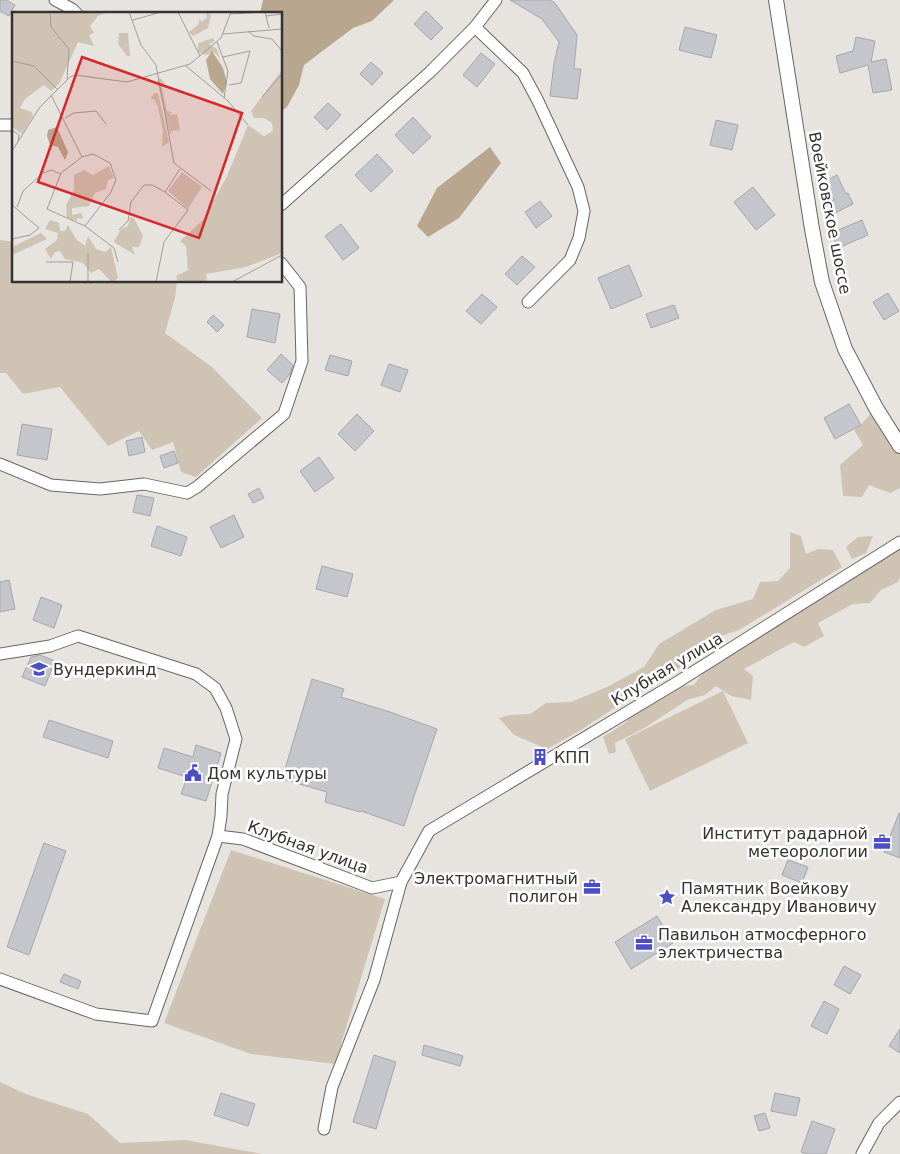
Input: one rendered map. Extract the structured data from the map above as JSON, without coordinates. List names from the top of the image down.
{
  "streets": {
    "street": ["Воейковское шоссе", "Клубная улица"]
  },
  "places": {
    "school or university": ["Вундеркинд"],
    "building": ["КПП"],
    "public building": ["Дом культуры"],
    "office": ["Институт радарной метеорологии", "Электромагнитный полигон", "Павильон атмосферного электричества"],
    "place": ["Памятник Воейкову Александру Ивановичу"]
  }
}
